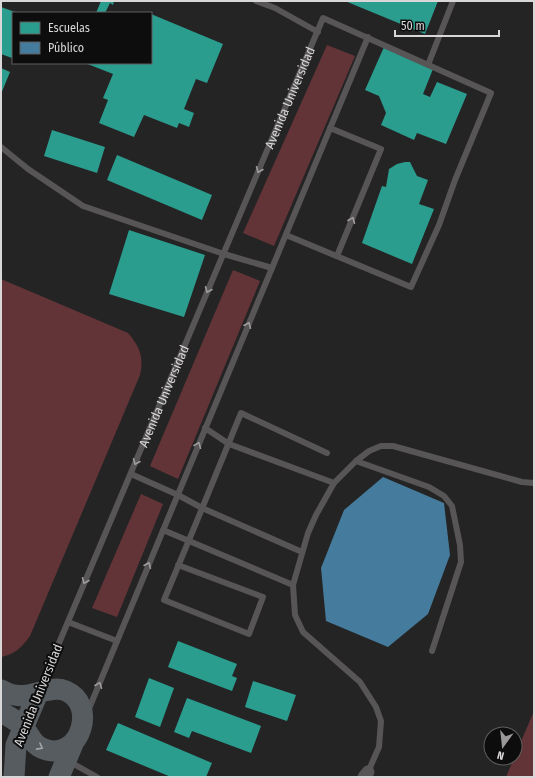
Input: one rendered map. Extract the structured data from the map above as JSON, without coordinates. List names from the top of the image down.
{
  "streets": {
    "main road": ["Avenida Universidad"]
  },
  "legend": ["Escuelas", "Público"],
  "scale_bar": "50 m",
  "north": "bottom"
}
